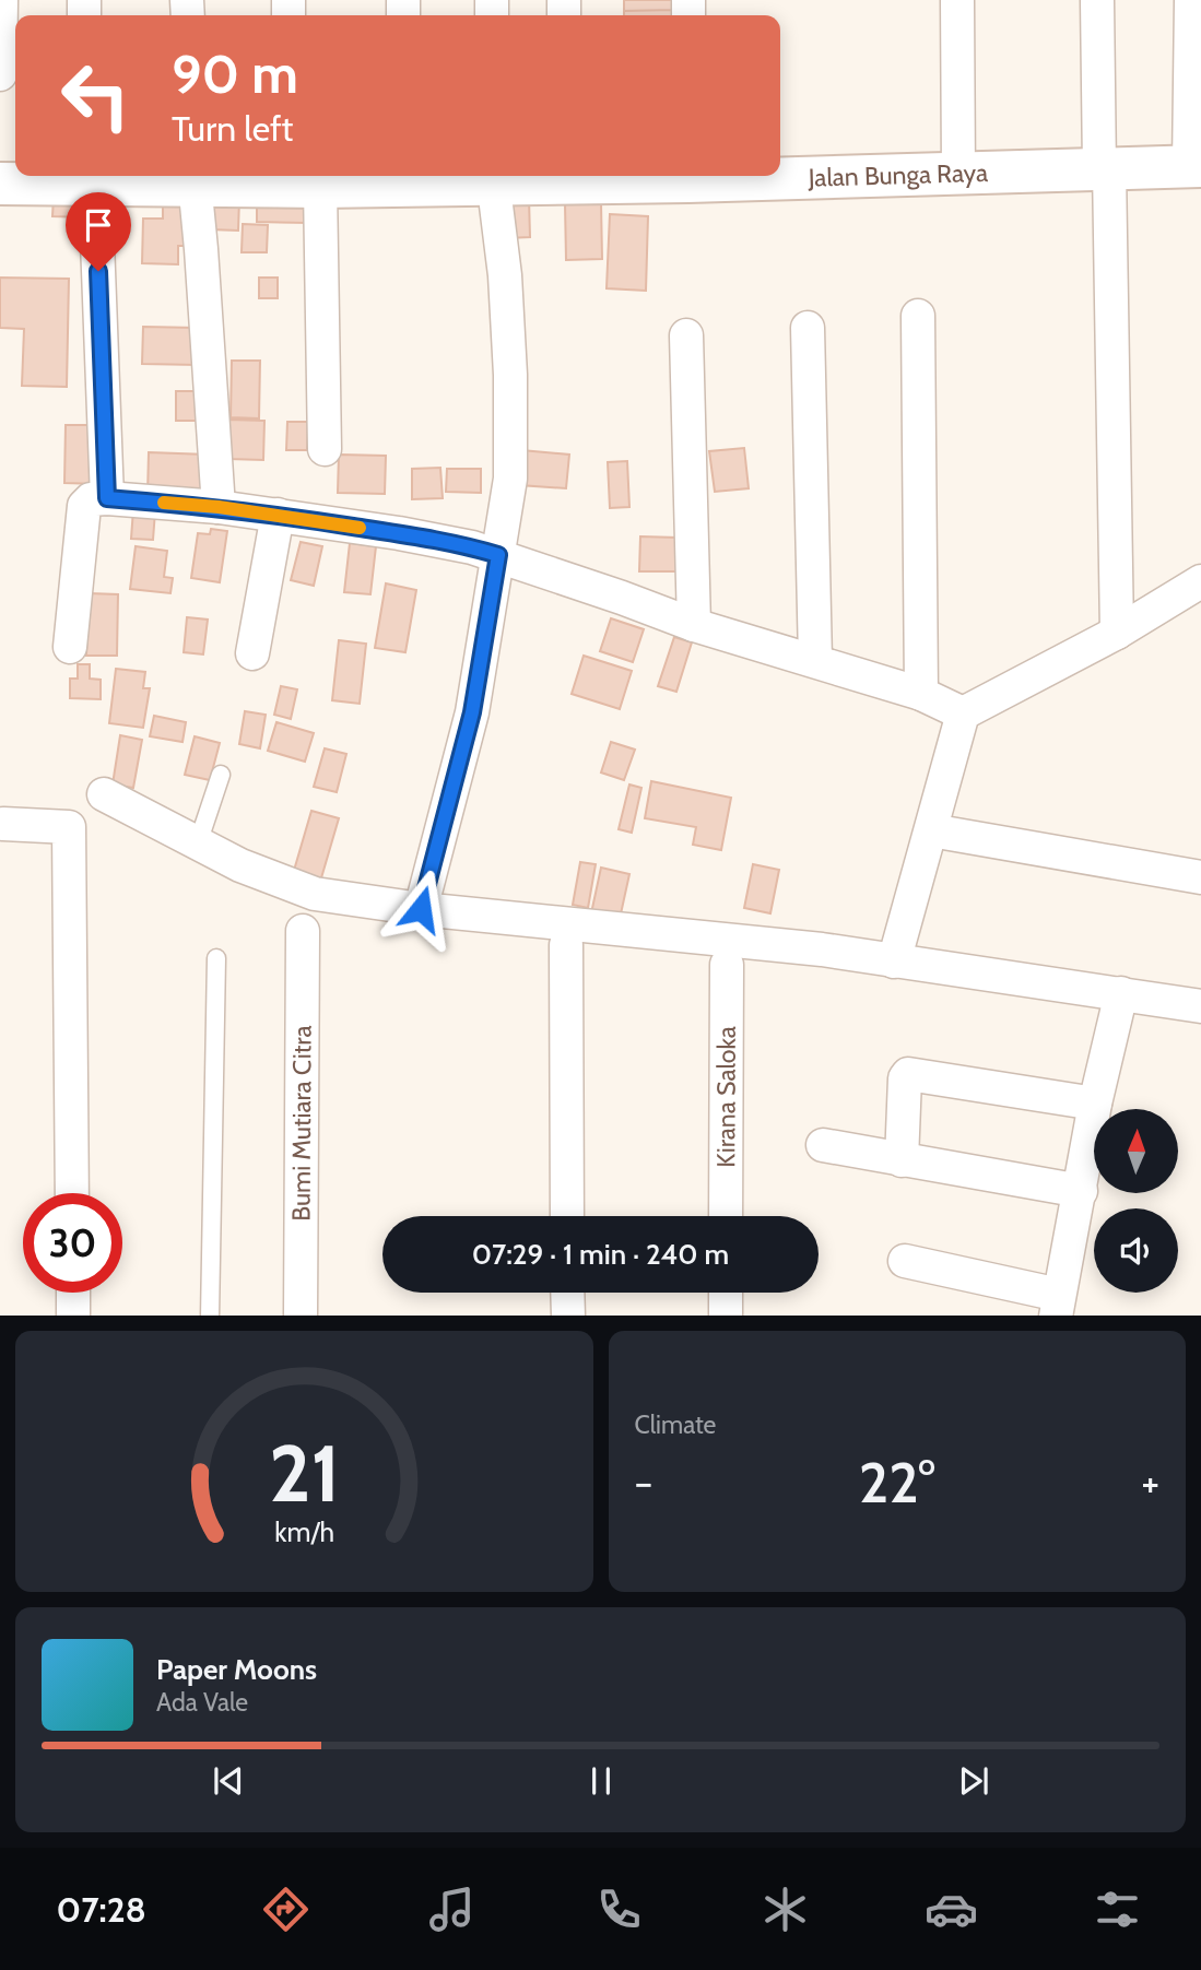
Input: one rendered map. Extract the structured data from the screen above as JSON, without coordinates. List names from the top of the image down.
{
  "streets": {
    "main road": ["Jalan Bunga Raya"],
    "street": ["Kirana Saloka", "Bumi Mutiara Citra"]
  },
  "north": "top",
  "page": {
    "turn": ["90 m", "Turn left"],
    "limit": "30",
    "trip": "07:29 · 1 min · 240 m",
    "tile": "Climate",
    "heat": ["−", "22°", "+"],
    "song": ["Paper Moons", "Ada Vale"],
    "tabs": "07:28",
    "gauge": ["21", "km/h"]
  }
}
